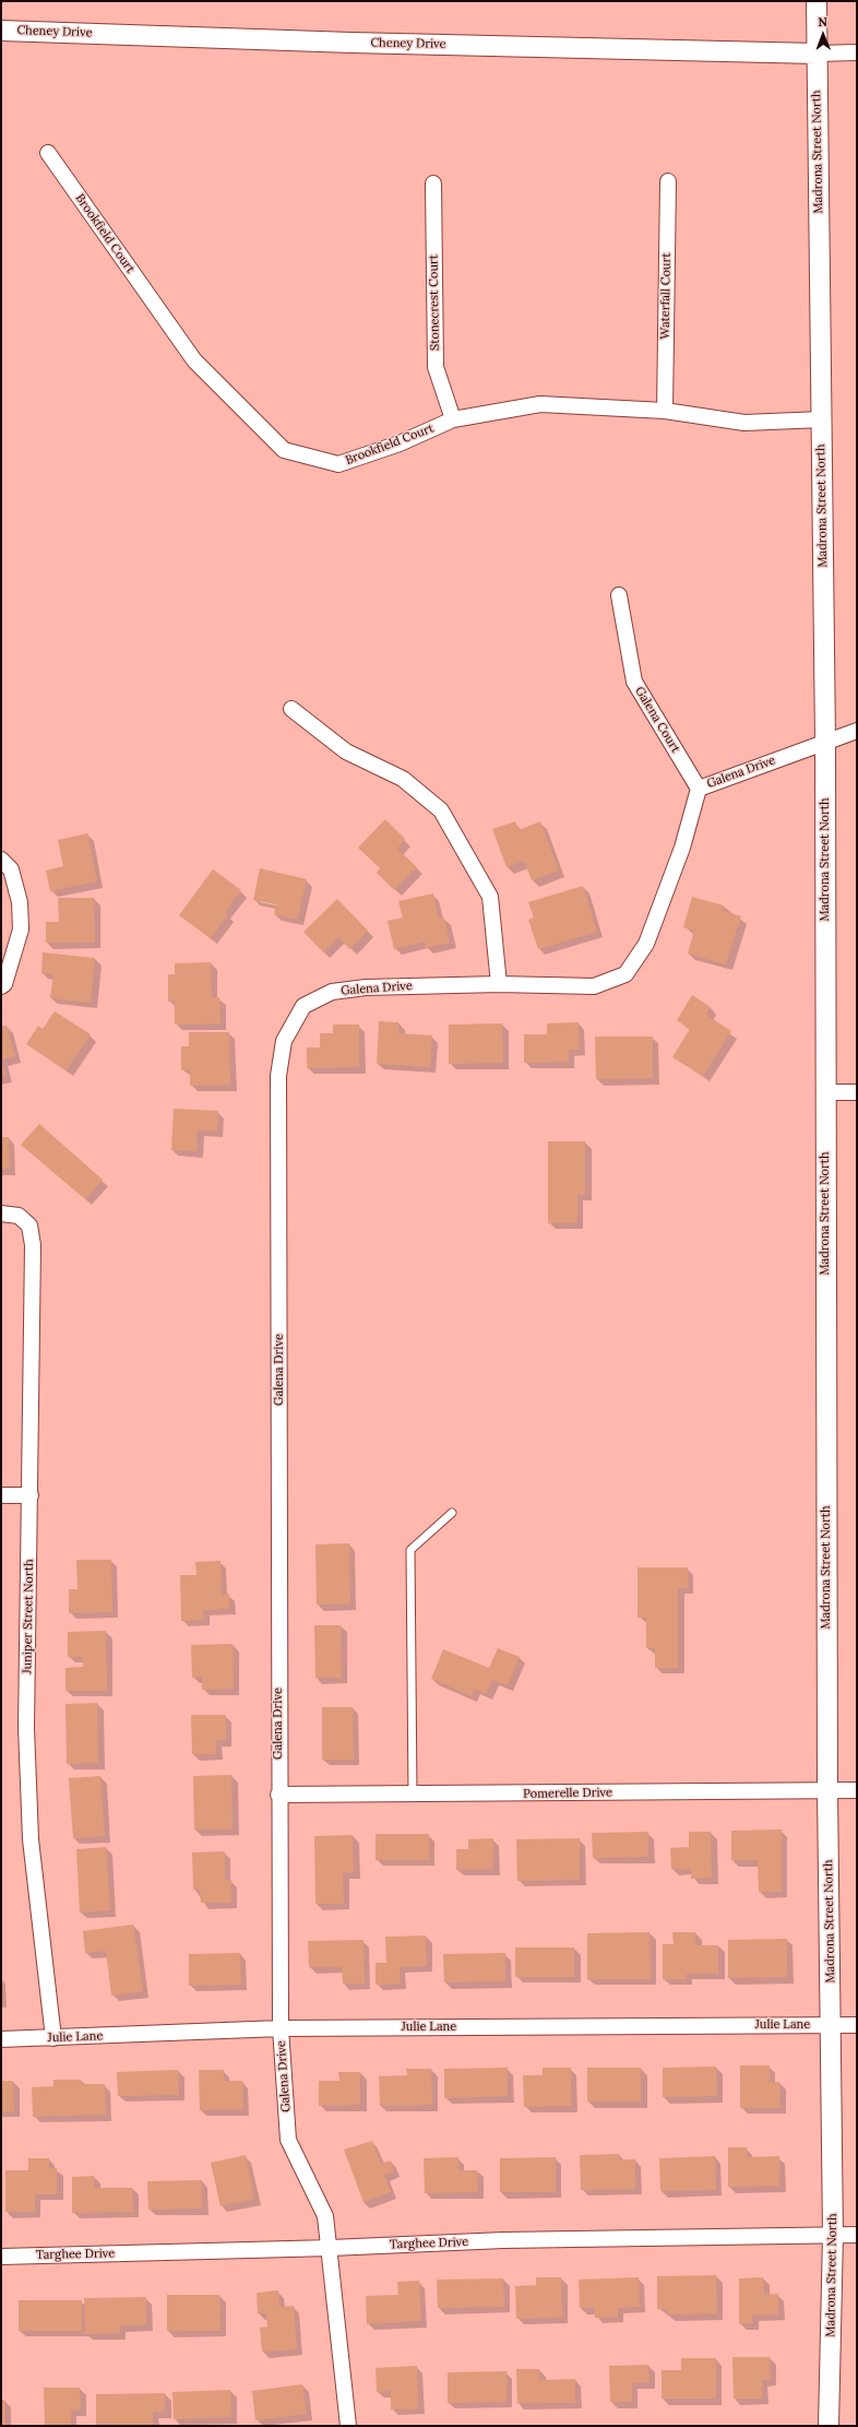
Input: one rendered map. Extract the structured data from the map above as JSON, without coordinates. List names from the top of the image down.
{
  "streets": {
    "street": [
      "Cheney Drive",
      "Madrona Street North",
      "Brookfield Court",
      "Waterfall Court",
      "Stonecrest Court",
      "Galena Court",
      "Galena Drive",
      "Juniper Street North",
      "Pomerelle Drive",
      "Julie Lane",
      "Targhee Drive"
    ]
  },
  "crossings": [
    ["Cheney Drive", "Madrona Street North"],
    ["Madrona Street North", "Brookfield Court"],
    ["Madrona Street North", "Galena Drive"],
    ["Madrona Street North", "Pomerelle Drive"],
    ["Madrona Street North", "Julie Lane"],
    ["Madrona Street North", "Targhee Drive"],
    ["Brookfield Court", "Waterfall Court"],
    ["Brookfield Court", "Stonecrest Court"],
    ["Galena Court", "Galena Drive"],
    ["Galena Drive", "Pomerelle Drive"],
    ["Galena Drive", "Julie Lane"],
    ["Galena Drive", "Targhee Drive"],
    ["Juniper Street North", "Julie Lane"]
  ],
  "north": "top"
}
